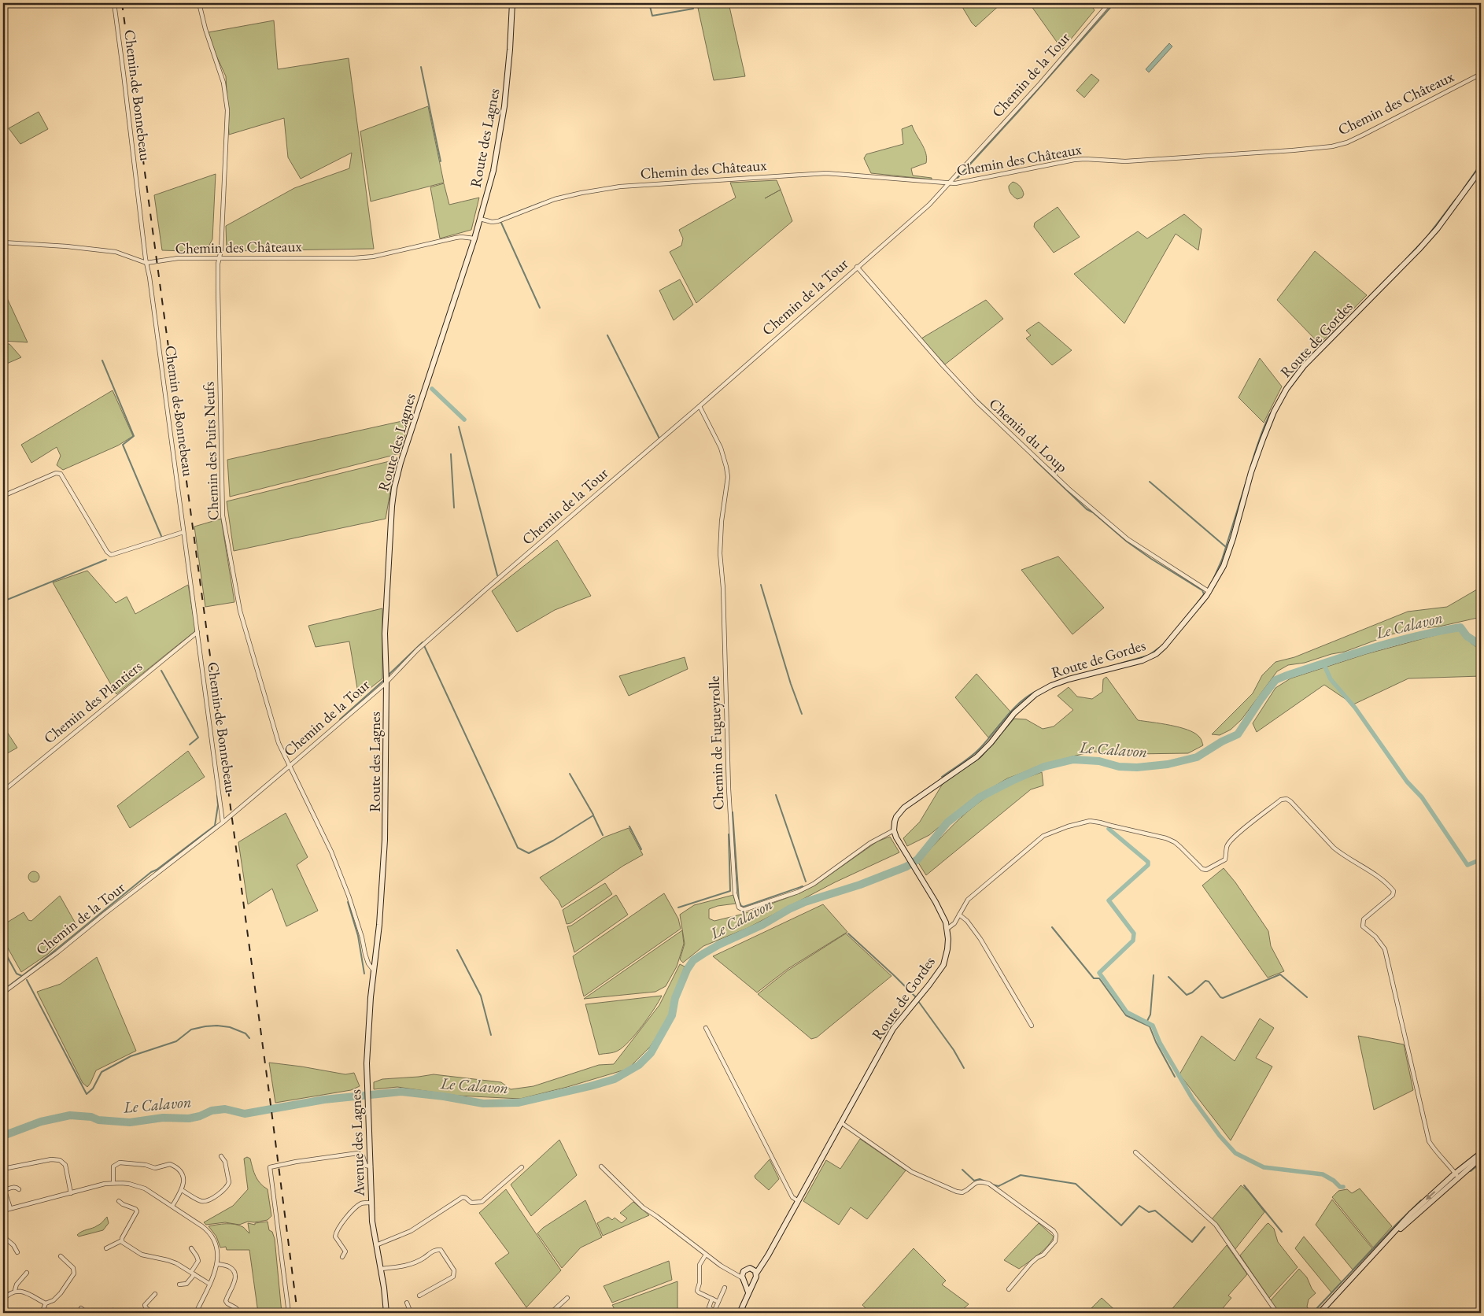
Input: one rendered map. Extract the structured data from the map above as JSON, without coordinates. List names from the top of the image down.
{
  "streets": {
    "street": [
      "Chemin de la Tour",
      "Chemin de Bonnebeau",
      "Chemin des Châteaux",
      "Route des Lagnes",
      "Route de Gordes",
      "Chemin du Loup",
      "Chemin des Puits Neufs",
      "Chemin des Plantiers",
      "Chemin de Fugueyrolle",
      "Avenue des Lagnes"
    ]
  },
  "crossings": [
    ["Chemin de la Tour", "Chemin de Bonnebeau"],
    ["Chemin de la Tour", "Chemin des Châteaux"],
    ["Chemin de la Tour", "Route des Lagnes"],
    ["Chemin de la Tour", "Chemin du Loup"],
    ["Chemin de la Tour", "Chemin des Puits Neufs"],
    ["Chemin de la Tour", "Chemin de Fugueyrolle"],
    ["Chemin de Bonnebeau", "Chemin des Châteaux"],
    ["Chemin de Bonnebeau", "Chemin des Plantiers"],
    ["Chemin des Châteaux", "Route des Lagnes"],
    ["Chemin des Châteaux", "Chemin des Puits Neufs"],
    ["Route des Lagnes", "Chemin des Puits Neufs"],
    ["Route des Lagnes", "Avenue des Lagnes"],
    ["Route de Gordes", "Chemin du Loup"],
    ["Route de Gordes", "Chemin de Fugueyrolle"],
    ["Chemin des Puits Neufs", "Avenue des Lagnes"]
  ],
  "water": ["Le Calavon"]
}
